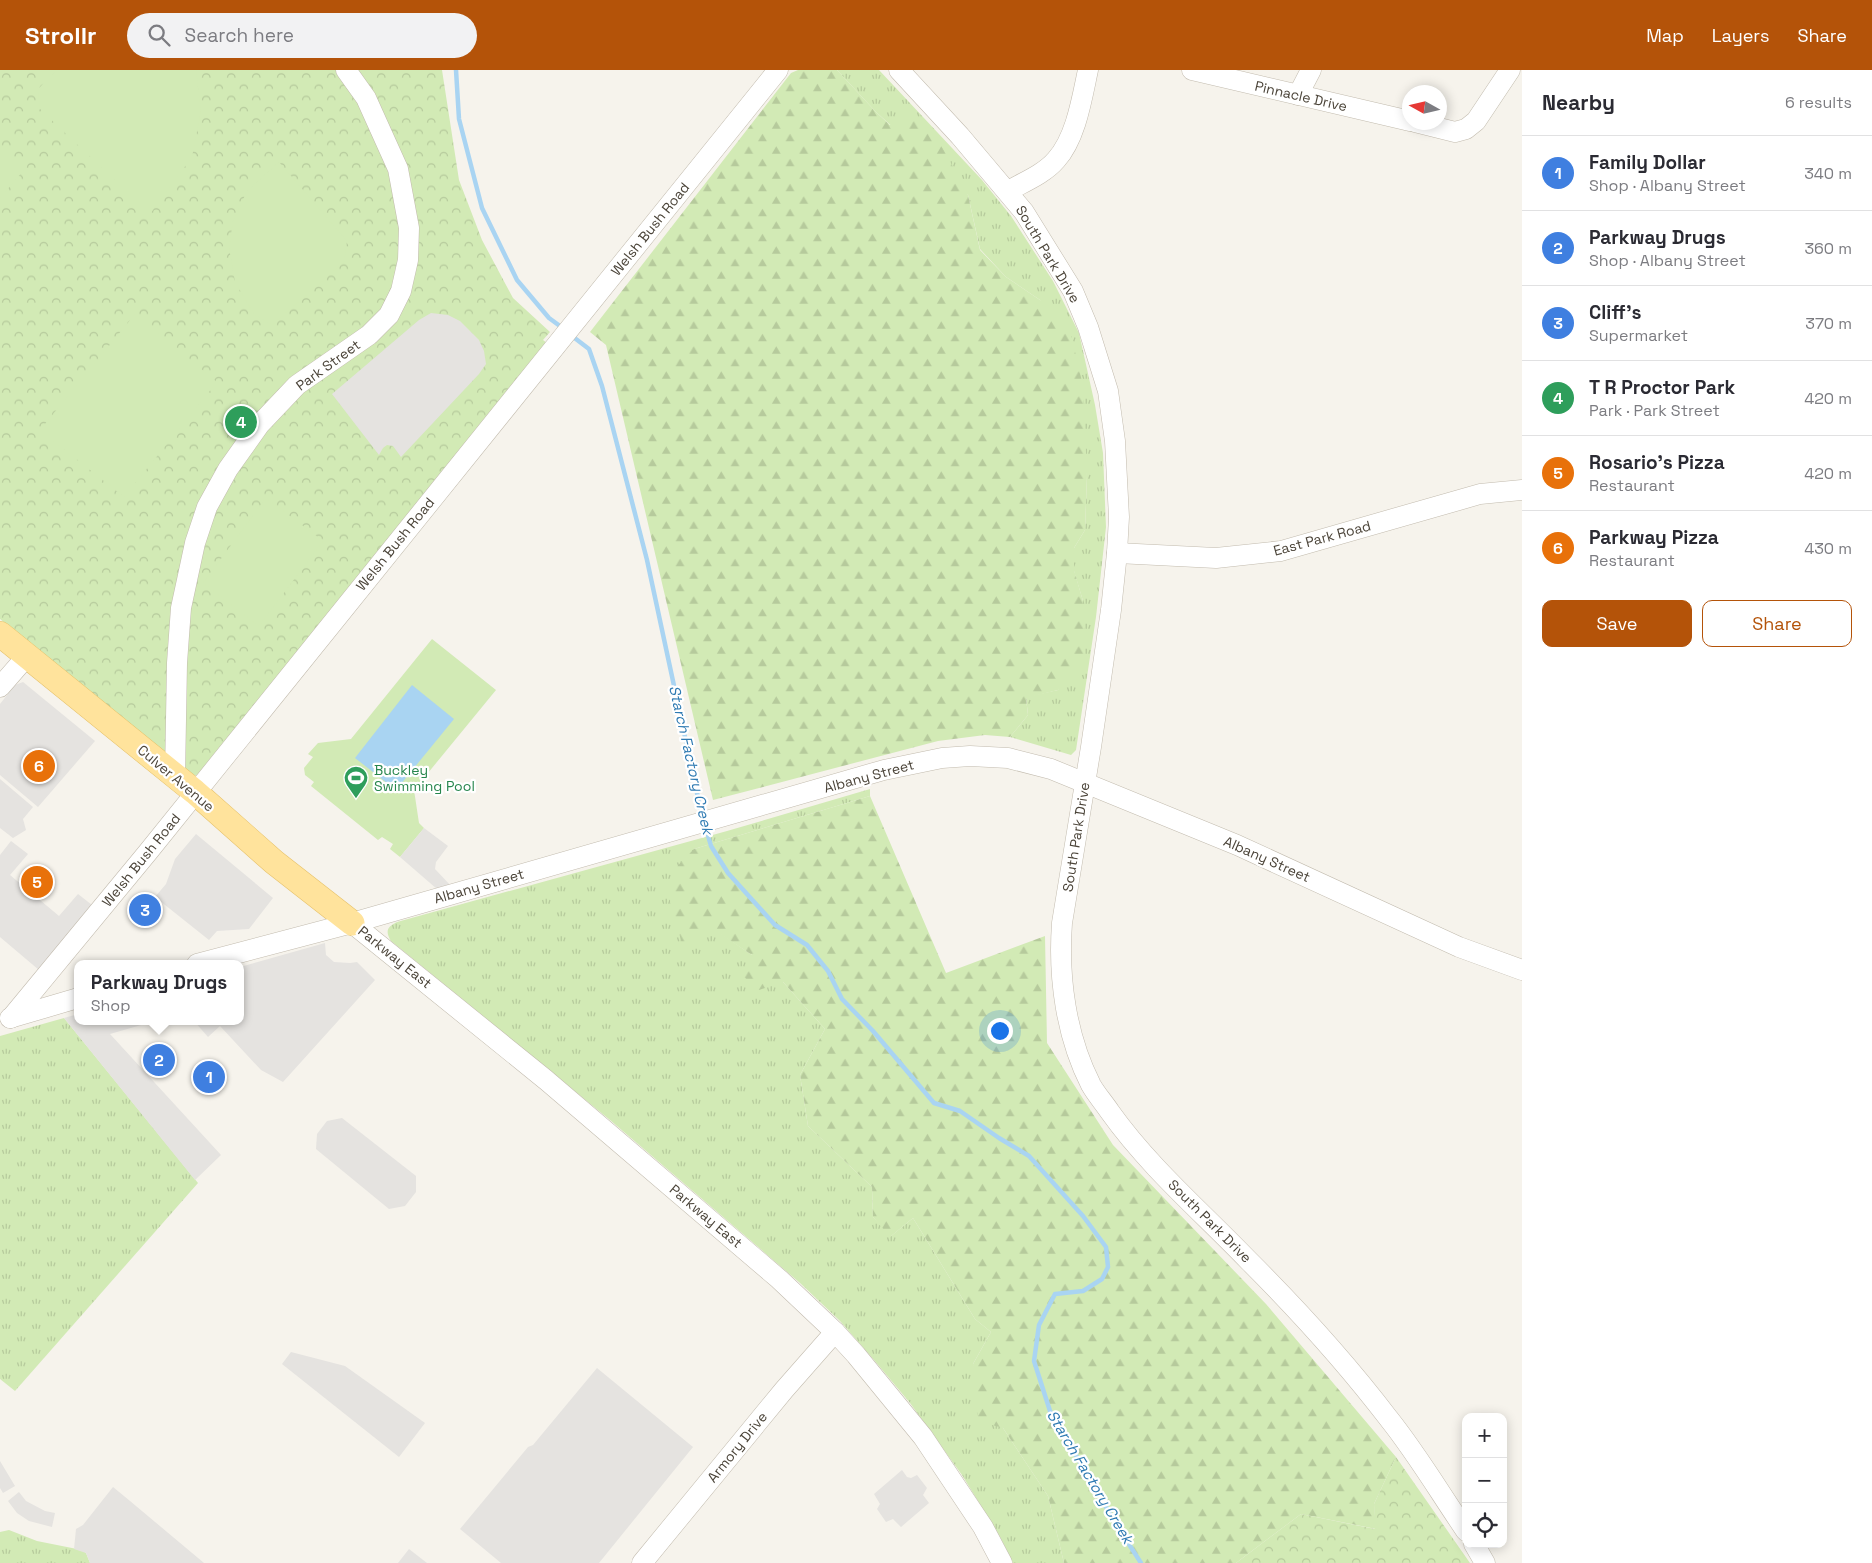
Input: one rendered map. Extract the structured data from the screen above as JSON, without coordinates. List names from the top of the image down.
{
  "streets": {
    "main road": ["Culver Avenue"],
    "street": [
      "Pinnacle Drive",
      "Welsh Bush Road",
      "South Park Drive",
      "Park Street",
      "East Park Road",
      "Albany Street",
      "Parkway East",
      "Armory Drive"
    ]
  },
  "crossings": [
    ["Welsh Bush Road", "Culver Avenue"],
    ["South Park Drive", "East Park Road"],
    ["South Park Drive", "Albany Street"],
    ["Park Street", "Culver Avenue"],
    ["Albany Street", "Culver Avenue"],
    ["Albany Street", "Parkway East"],
    ["Culver Avenue", "Parkway East"],
    ["Parkway East", "Armory Drive"]
  ],
  "water": ["Starch Factory Creek"],
  "places": {
    "sports": ["Buckley Swimming Pool"]
  },
  "north": "left",
  "page": {
    "header": "Strollr",
    "search": "Search here",
    "nav": ["Map", "Layers", "Share"],
    "heading": ["Nearby", "6 results"],
    "list": [
      {
        "mark": "1",
        "name": "Family Dollar",
        "note": "Shop · Albany Street",
        "value": "340 m"
      },
      {
        "mark": "2",
        "name": "Parkway Drugs",
        "note": "Shop · Albany Street",
        "value": "360 m"
      },
      {
        "mark": "3",
        "name": "Cliff's",
        "note": "Supermarket",
        "value": "370 m"
      },
      {
        "mark": "4",
        "name": "T R Proctor Park",
        "note": "Park · Park Street",
        "value": "420 m"
      },
      {
        "mark": "5",
        "name": "Rosario's Pizza",
        "note": "Restaurant",
        "value": "420 m"
      },
      {
        "mark": "6",
        "name": "Parkway Pizza",
        "note": "Restaurant",
        "value": "430 m"
      }
    ],
    "pins": [
      "4",
      "6",
      "5",
      "3",
      "2",
      "1"
    ],
    "buttons": ["Save", "Share"],
    "popup": ["Parkway Drugs", "Shop"],
    "map_buttons": ["+", "−"]
  }
}
